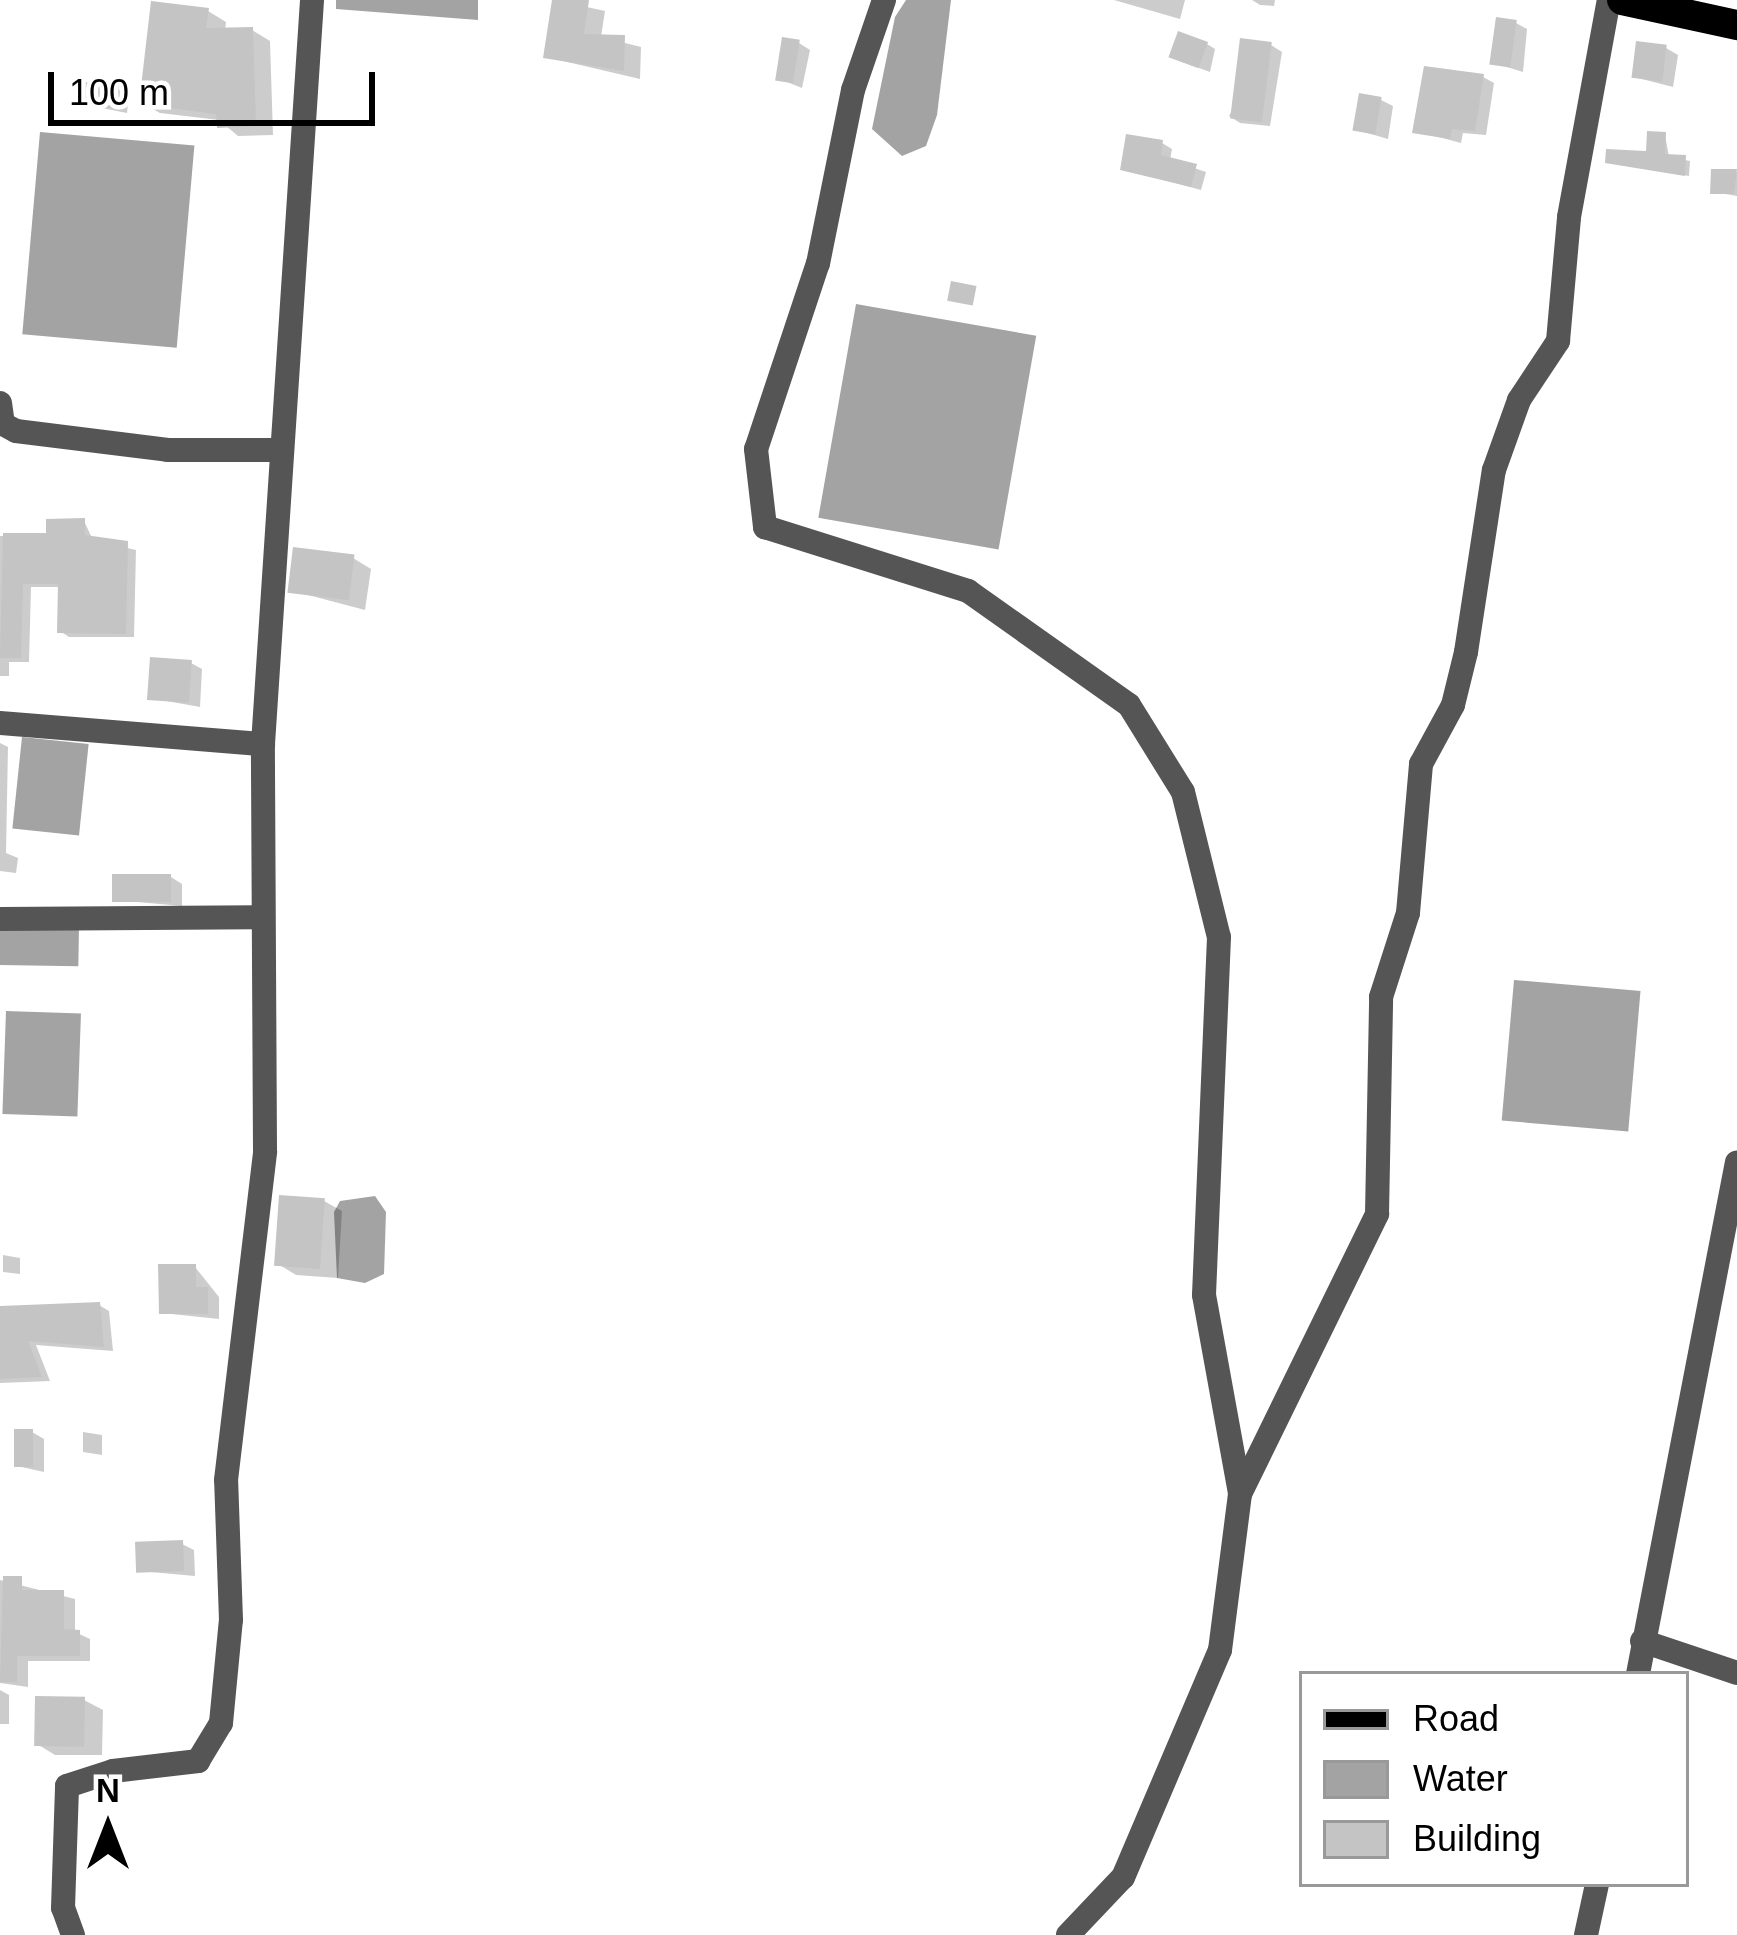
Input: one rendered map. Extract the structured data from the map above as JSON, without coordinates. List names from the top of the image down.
{
  "legend": ["Road", "Water", "Building"],
  "scale_bar": "100 m",
  "north": "top"
}
